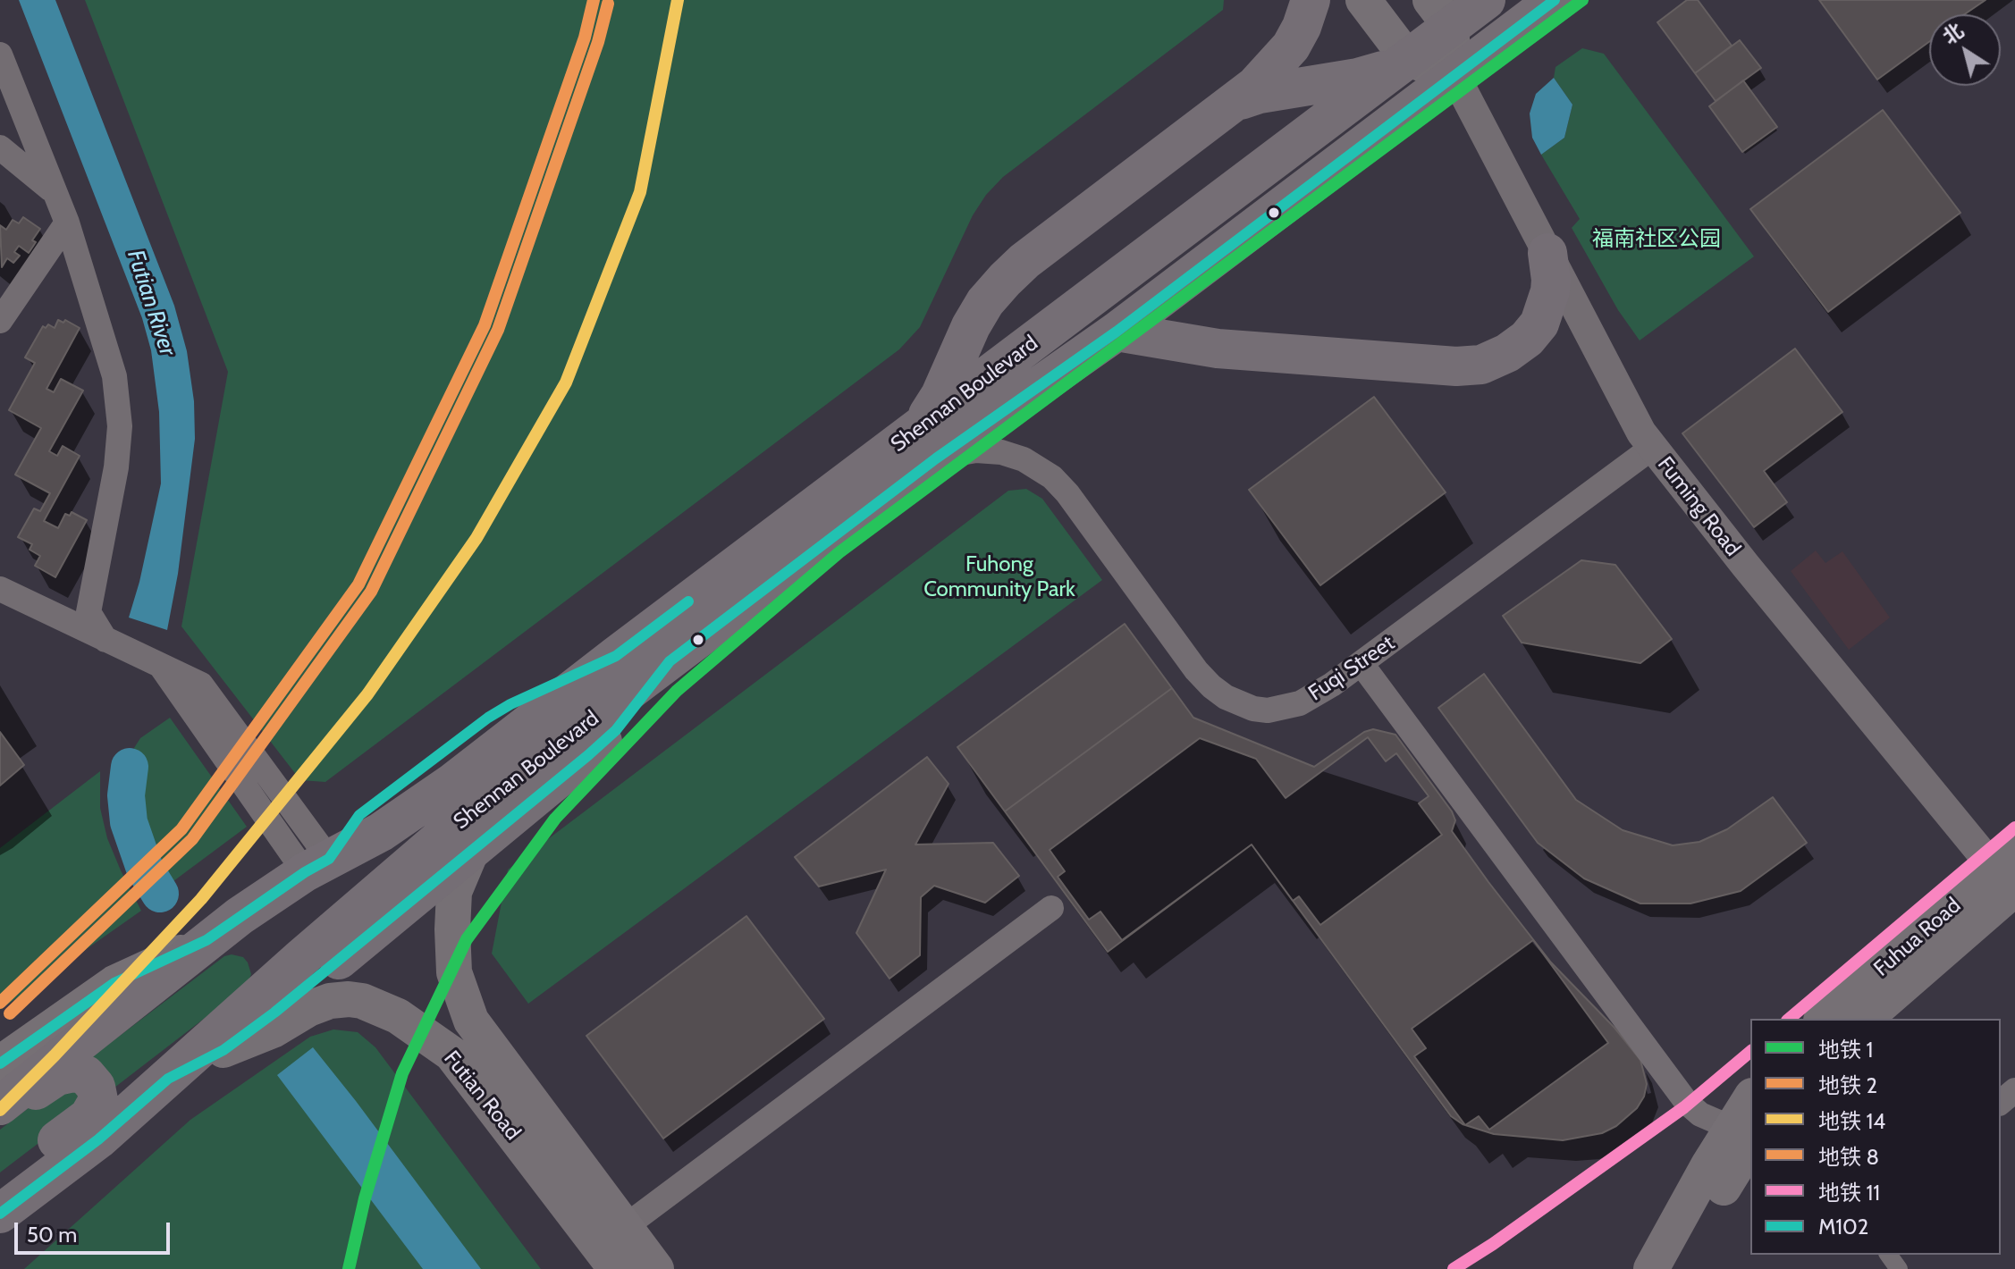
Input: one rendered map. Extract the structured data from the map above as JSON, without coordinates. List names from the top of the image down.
{
  "streets": {
    "main road": ["Shennan Boulevard", "Fuhua Road", "Futian Road"],
    "street": ["Fuming Road", "Fuqi Street"]
  },
  "crossings": [
    ["Shennan Boulevard", "Fuming Road"],
    ["Shennan Boulevard", "Fuqi Street"],
    ["Fuming Road", "Fuqi Street"],
    ["Fuming Road", "Fuhua Road"]
  ],
  "water": ["Futian River"],
  "parks": ["福南社区公园", "Fuhong Community Park"],
  "lines": [
    "metro line 1",
    "metro line 2",
    "metro line 14",
    "transit line M102",
    "metro line 8",
    "metro line 11"
  ],
  "legend": [
    "地铁 1",
    "地铁 2",
    "地铁 14",
    "地铁 8",
    "地铁 11",
    "M102"
  ],
  "scale_bar": "50 m",
  "north": "top left"
}
